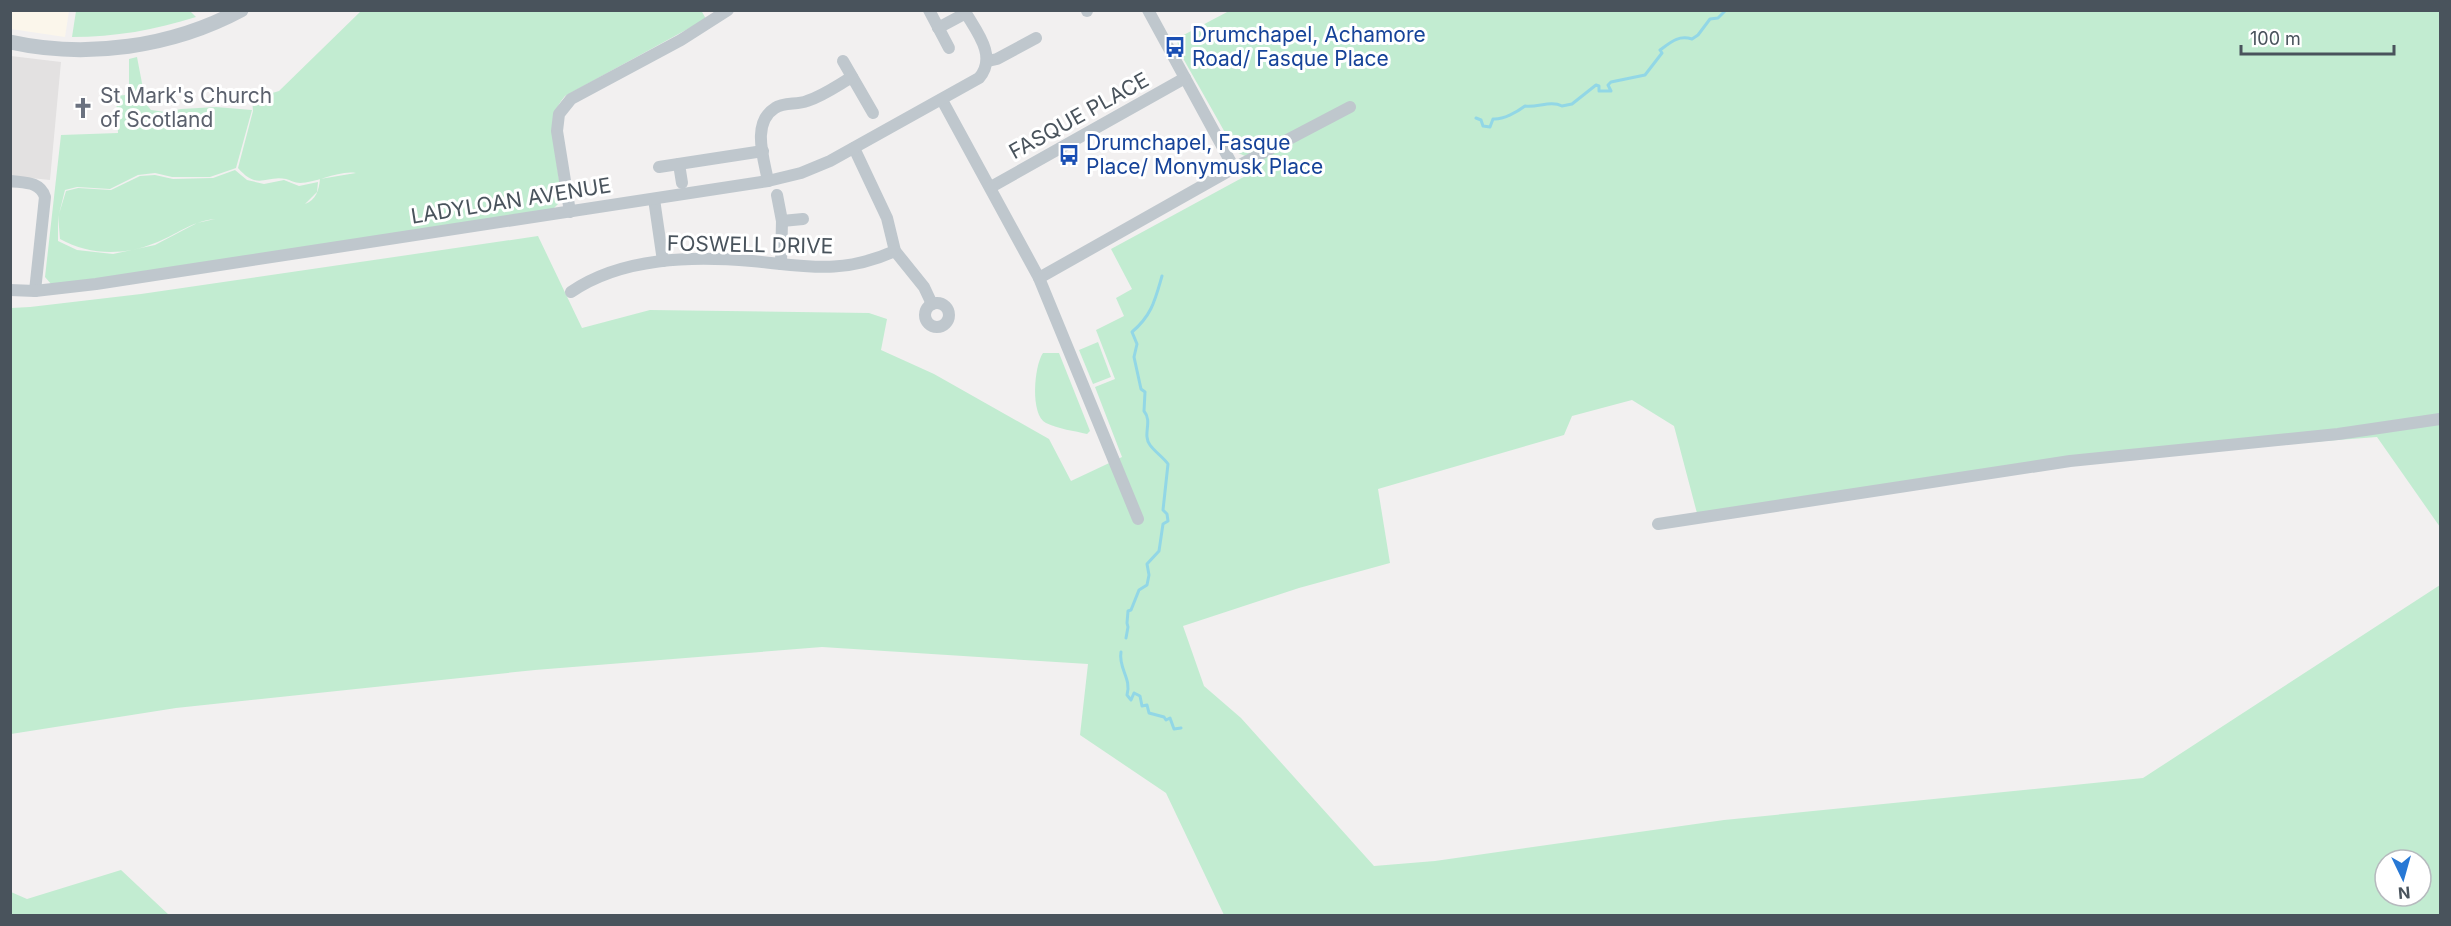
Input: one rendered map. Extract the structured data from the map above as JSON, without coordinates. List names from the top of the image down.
{
  "streets": {
    "street": ["FASQUE PLACE", "LADYLOAN AVENUE", "FOSWELL DRIVE"]
  },
  "places": {
    "bus stop": ["Drumchapel, Achamore Road/ Fasque Place", "Drumchapel, Fasque Place/ Monymusk Place"],
    "church": ["St Mark's Church of Scotland"]
  },
  "scale_bar": "100 m",
  "north": "bottom"
}
